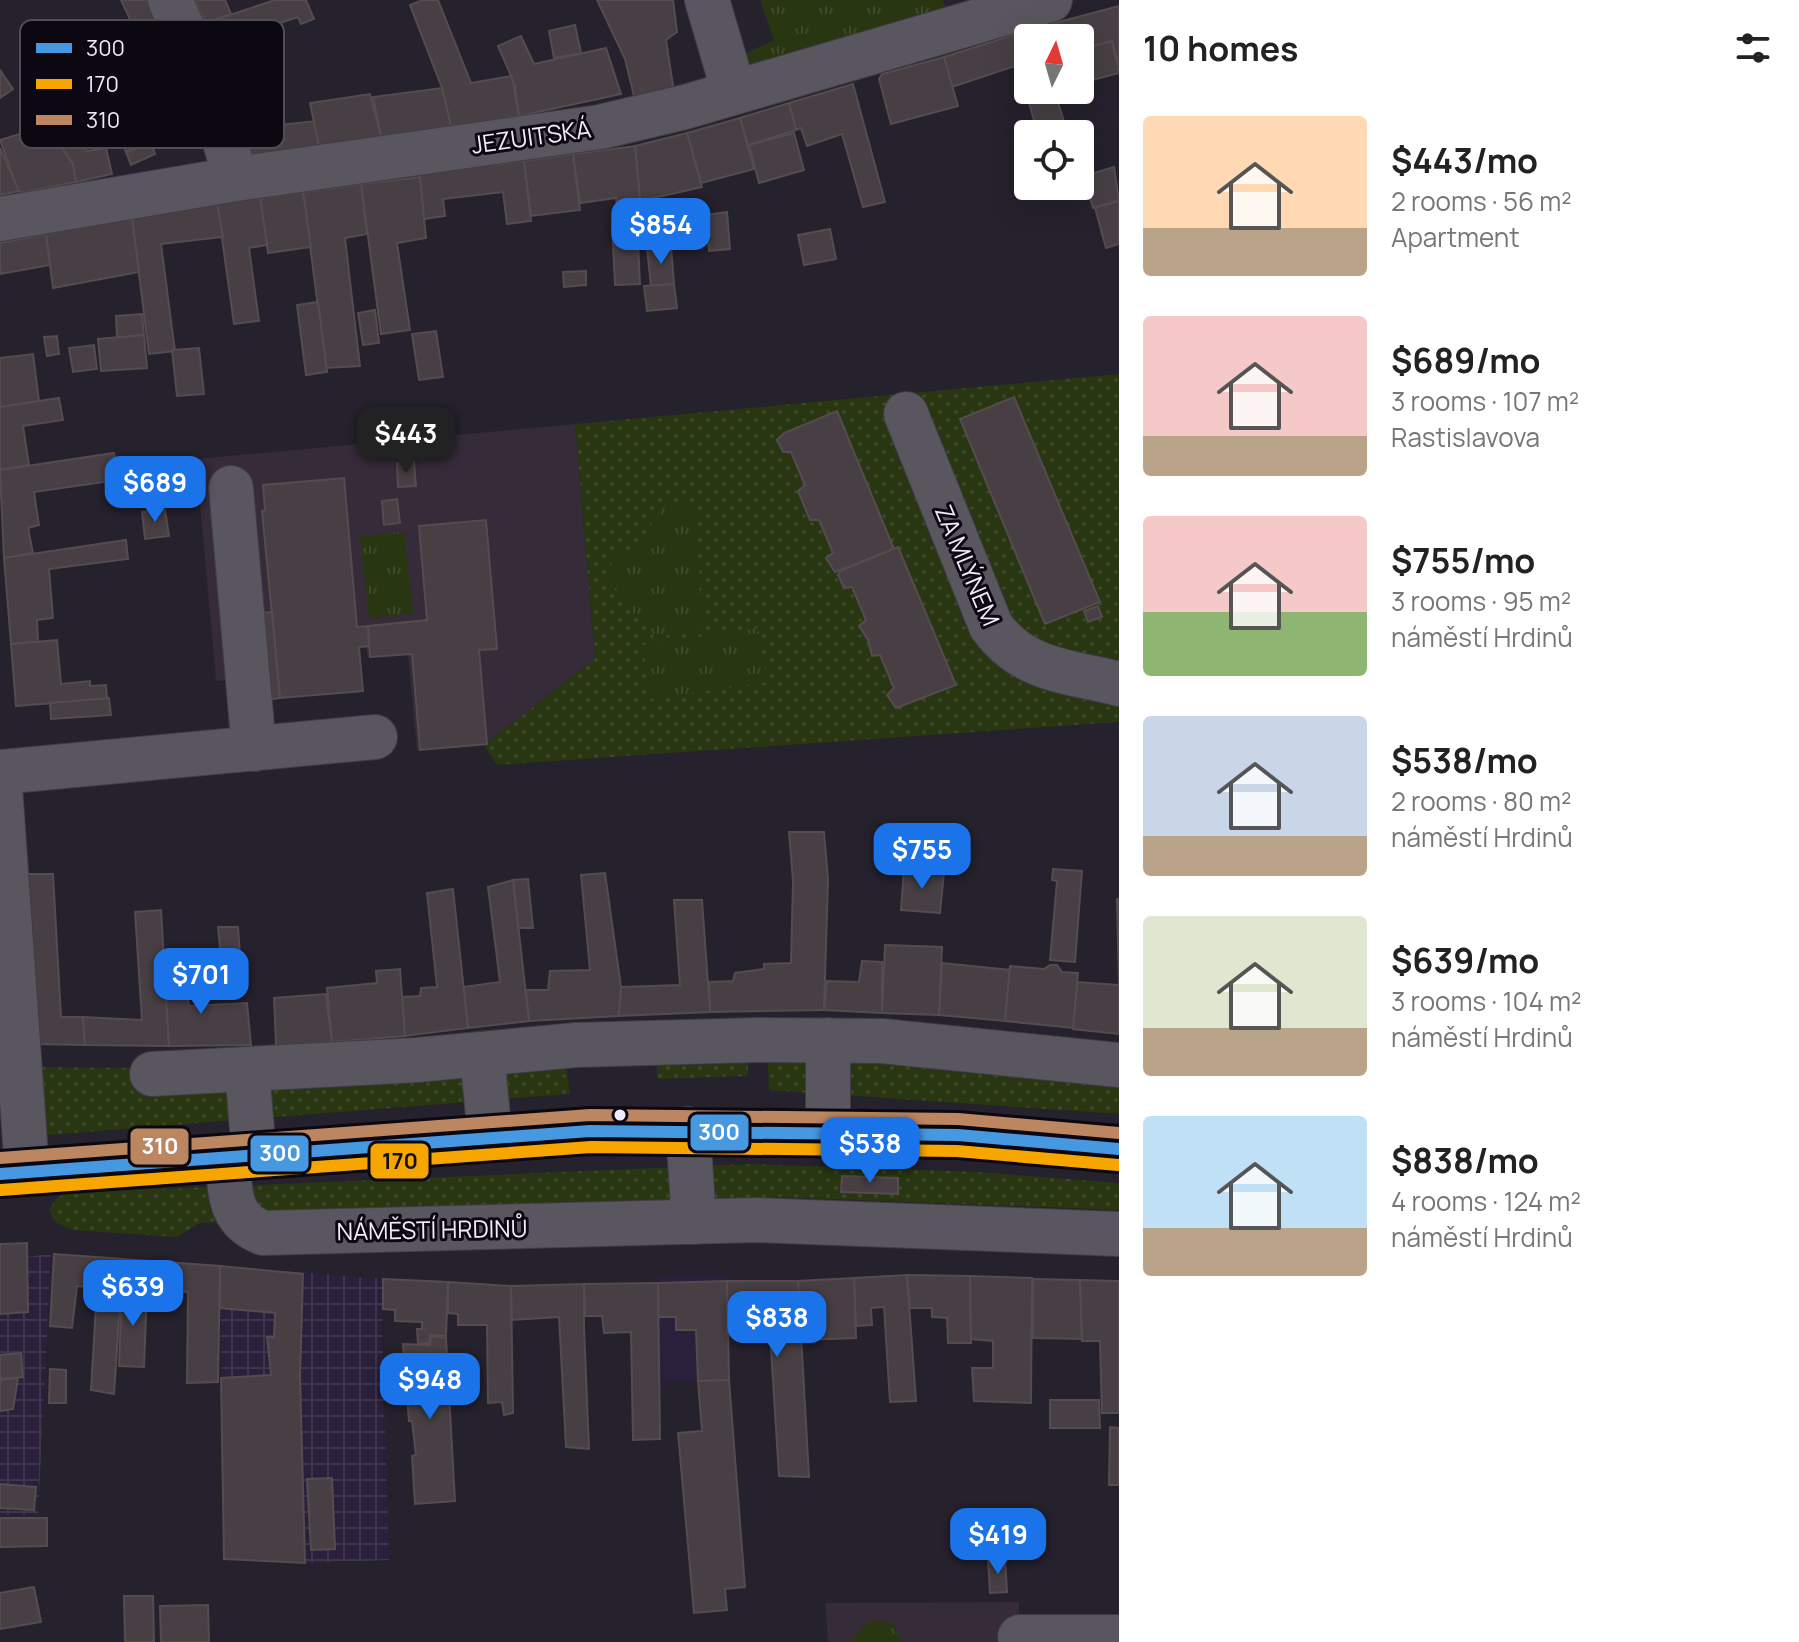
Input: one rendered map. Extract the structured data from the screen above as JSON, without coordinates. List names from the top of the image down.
{
  "streets": {
    "street": ["JEZUITSKÁ", "ZA MLÝNEM", "NÁMĚSTÍ HRDINŮ"]
  },
  "lines": ["transit line 310", "transit line 300", "transit line 170"],
  "legend": ["300", "170", "310"],
  "north": "top",
  "page": {
    "heading": "10 homes",
    "list": [
      {
        "name": "$443/mo",
        "note": "2 rooms · 56 m² · Apartment"
      },
      {
        "name": "$689/mo",
        "note": "3 rooms · 107 m² · Rastislavova"
      },
      {
        "name": "$755/mo",
        "note": "3 rooms · 95 m² · náměstí Hrdinů"
      },
      {
        "name": "$538/mo",
        "note": "2 rooms · 80 m² · náměstí Hrdinů"
      },
      {
        "name": "$639/mo",
        "note": "3 rooms · 104 m² · náměstí Hrdinů"
      },
      {
        "name": "$838/mo",
        "note": "4 rooms · 124 m² · náměstí Hrdinů"
      }
    ],
    "price": [
      "$854",
      "$443",
      "$689",
      "$755",
      "$701",
      "$538",
      "$639",
      "$838",
      "$948",
      "$419"
    ]
  }
}
